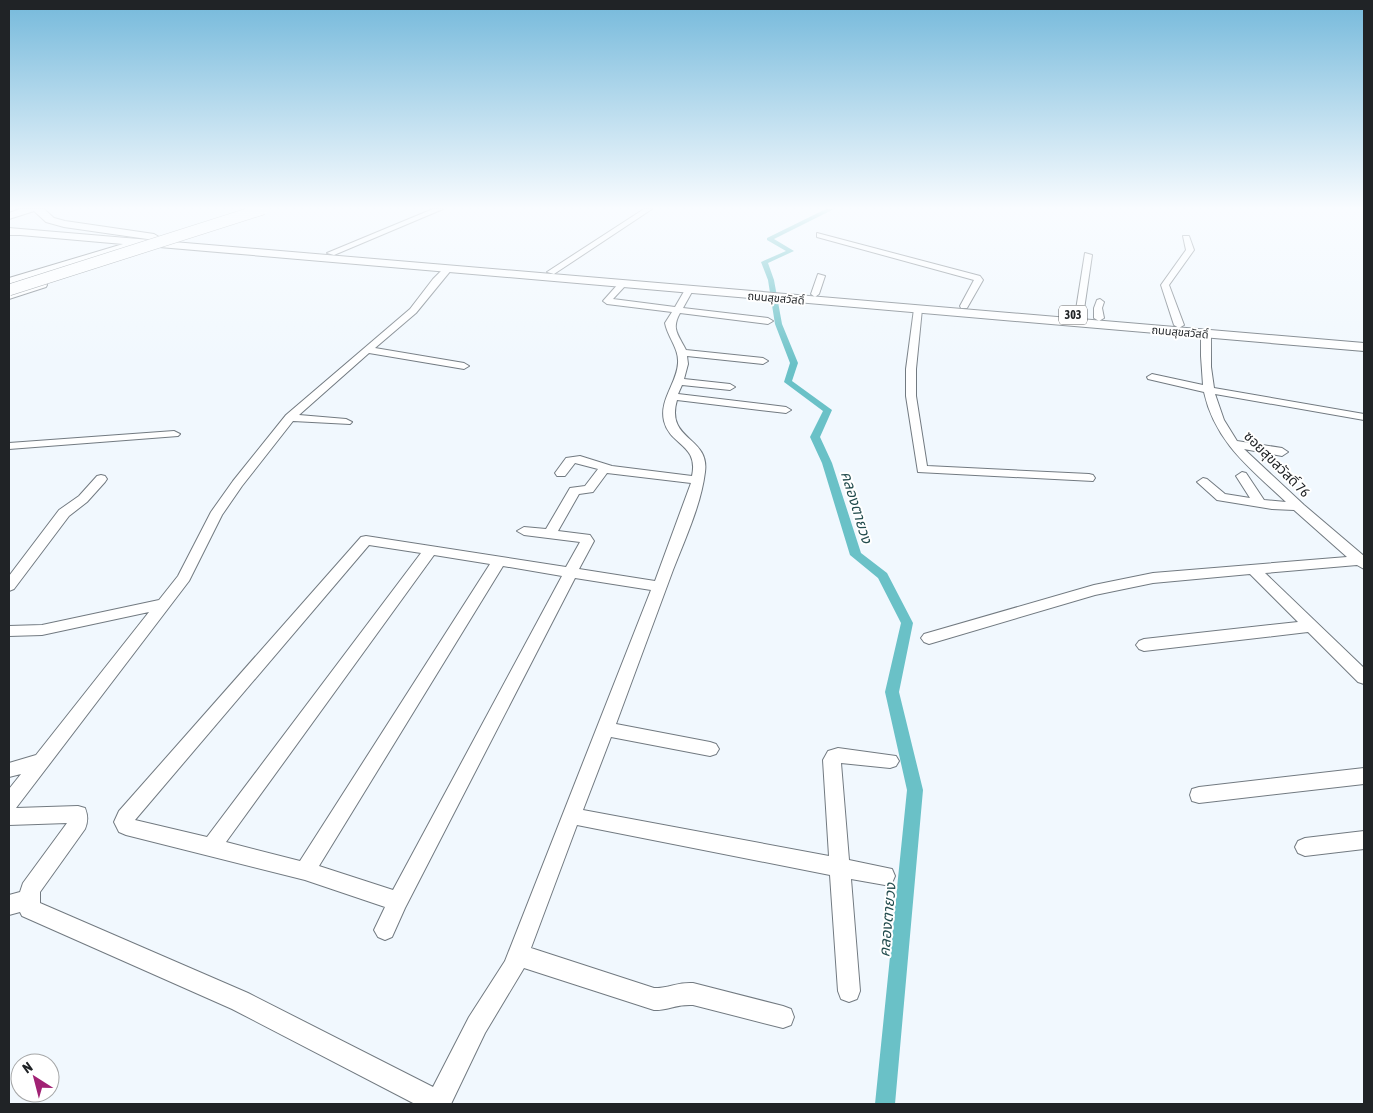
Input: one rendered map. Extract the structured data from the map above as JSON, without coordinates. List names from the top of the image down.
{
  "streets": {
    "main road": ["ถนนสุขสวัสดิ์", "303"],
    "street": ["ซอยสุขสวัสดิ์ 76"]
  },
  "crossings": [
    ["ถนนสุขสวัสดิ์", "ซอยสุขสวัสดิ์ 76"]
  ],
  "water": ["คลองตายวง"],
  "north": "top left"
}
